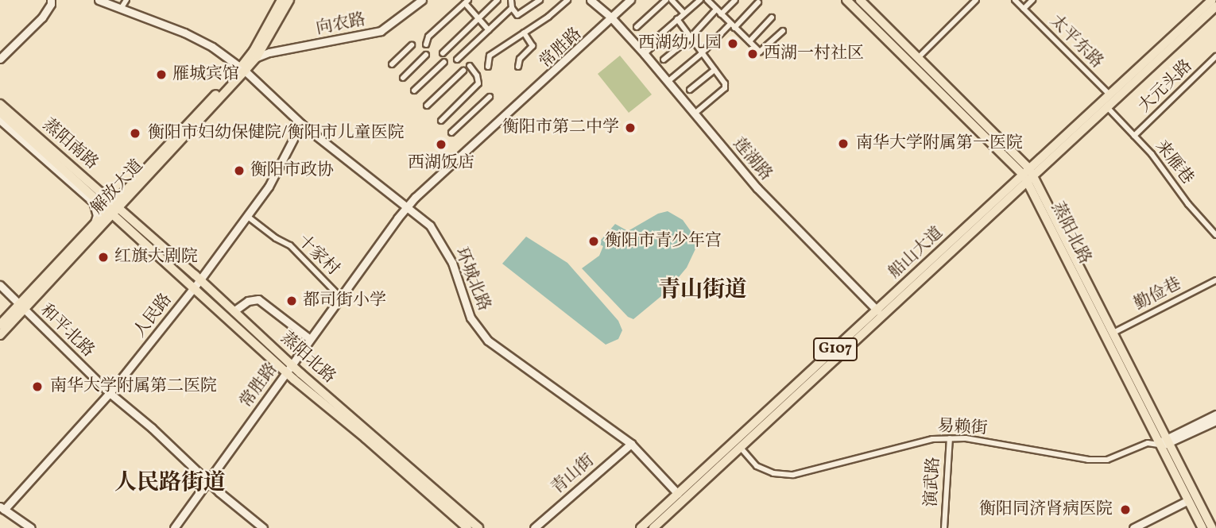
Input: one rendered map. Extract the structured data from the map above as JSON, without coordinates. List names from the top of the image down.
{
  "streets": {
    "highway": [
      "解放大道",
      "蒸阳北路",
      "船山大道",
      "G107"
    ],
    "main road": ["蒸阳南路"],
    "street": [
      "向农路",
      "太平东路",
      "常胜路",
      "大元头路",
      "莲湖路",
      "来雁巷",
      "十家村",
      "环城北路",
      "勤俭巷",
      "人民路",
      "和平北路",
      "易赖街",
      "青山街",
      "演武路"
    ]
  },
  "crossings": [
    ["向农路", "解放大道"],
    ["太平东路", "船山大道"],
    ["常胜路", "莲湖路"],
    ["常胜路", "蒸阳北路"],
    ["常胜路", "十家村"],
    ["常胜路", "环城北路"],
    ["常胜路", "和平北路"],
    ["大元头路", "来雁巷"],
    ["蒸阳南路", "解放大道"],
    ["蒸阳南路", "蒸阳北路"],
    ["莲湖路", "船山大道"],
    ["来雁巷", "船山大道"],
    ["解放大道", "蒸阳北路"],
    ["解放大道", "环城北路"],
    ["解放大道", "和平北路"],
    ["蒸阳北路", "船山大道"],
    ["蒸阳北路", "勤俭巷"],
    ["蒸阳北路", "人民路"],
    ["蒸阳北路", "易赖街"],
    ["船山大道", "环城北路"],
    ["船山大道", "易赖街"],
    ["十家村", "人民路"],
    ["环城北路", "人民路"],
    ["环城北路", "青山街"],
    ["人民路", "和平北路"],
    ["易赖街", "演武路"]
  ],
  "districts": ["青山街道", "人民路街道"],
  "places": [
    "西湖幼儿园",
    "西湖一村社区",
    "雁城宾馆",
    "衡阳市第二中学",
    "衡阳市妇幼保健院/衡阳市儿童医院",
    "南华大学附属第一医院",
    "西湖饭店",
    "衡阳市政协",
    "衡阳市青少年宫",
    "红旗大剧院",
    "都司街小学",
    "南华大学附属第二医院",
    "衡阳同济肾病医院"
  ]
}
